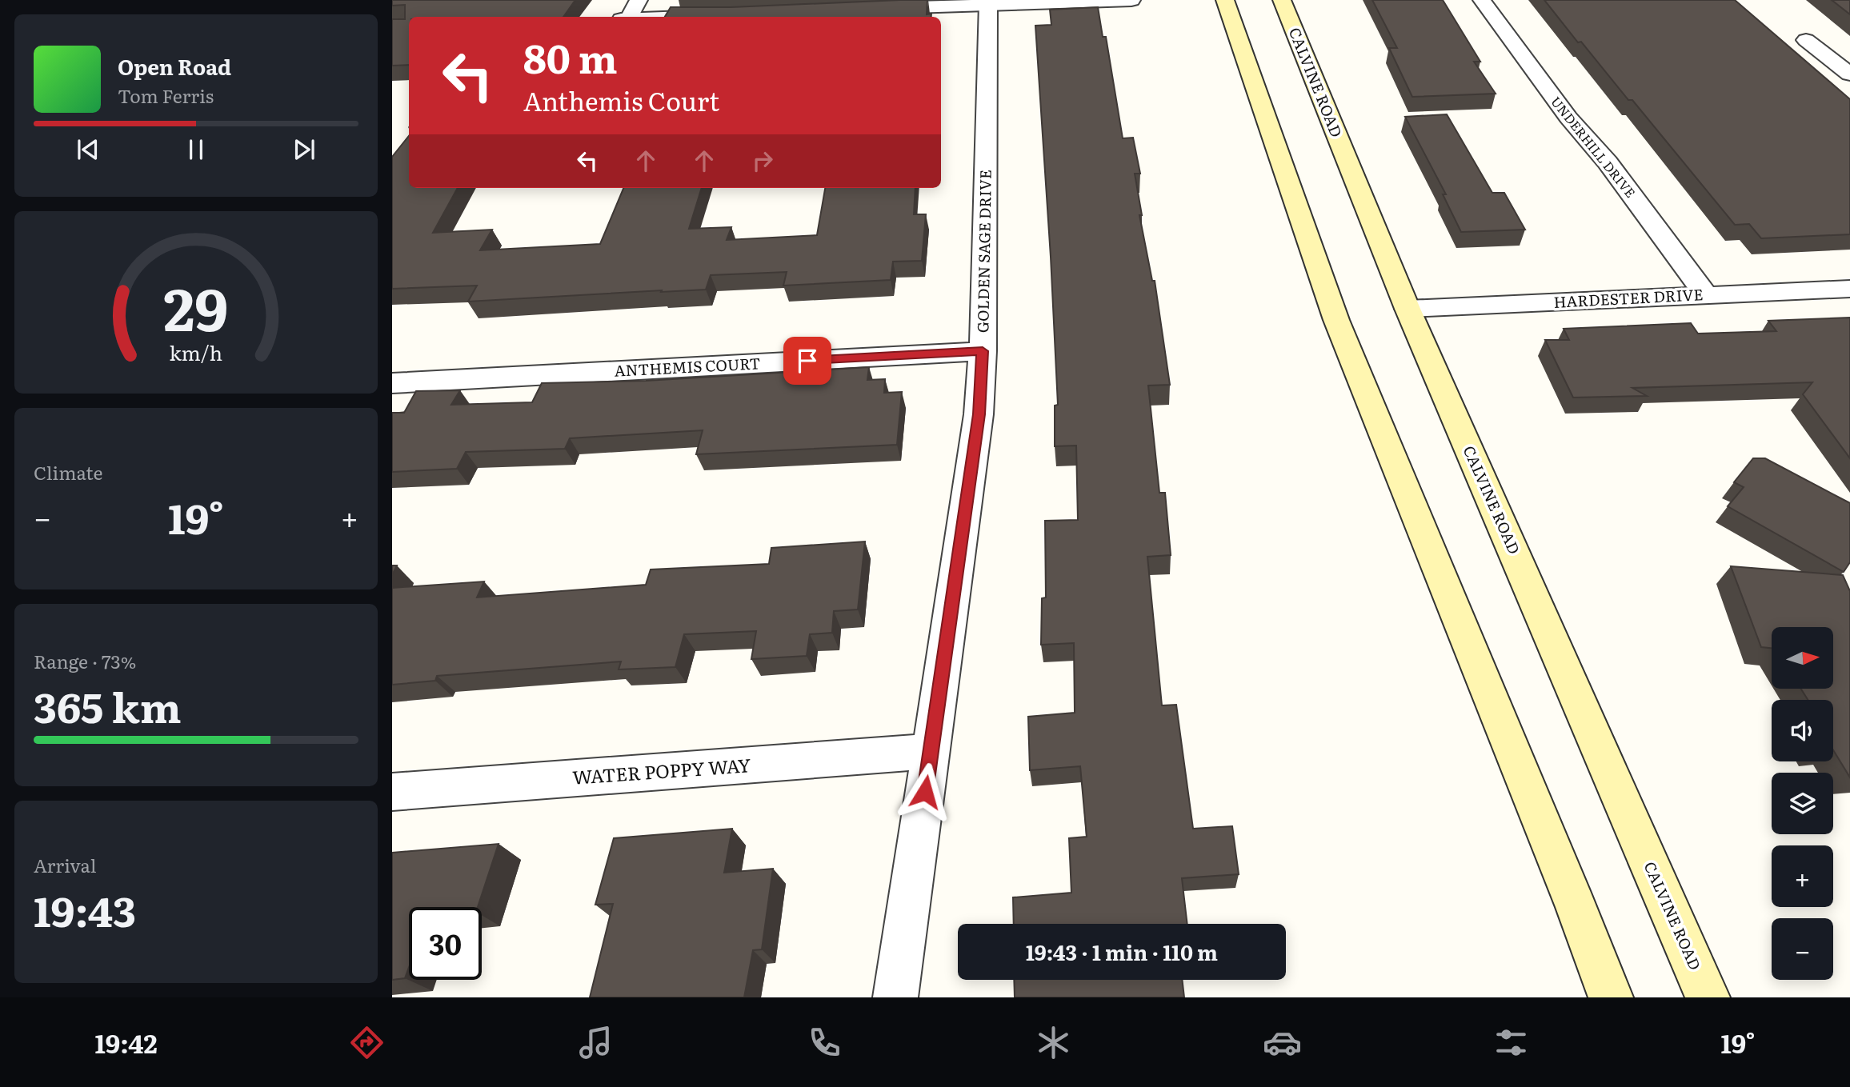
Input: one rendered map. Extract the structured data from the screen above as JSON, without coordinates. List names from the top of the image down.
{
  "streets": {
    "main road": ["CALVINE ROAD"],
    "street": [
      "UNDERHILL DRIVE",
      "GOLDEN SAGE DRIVE",
      "HARDESTER DRIVE",
      "ANTHEMIS COURT",
      "WATER POPPY WAY"
    ]
  },
  "crossings": [
    ["CALVINE ROAD", "HARDESTER DRIVE"],
    ["UNDERHILL DRIVE", "HARDESTER DRIVE"],
    ["GOLDEN SAGE DRIVE", "ANTHEMIS COURT"],
    ["GOLDEN SAGE DRIVE", "WATER POPPY WAY"]
  ],
  "north": "right",
  "page": {
    "turn": ["80 m", "Anthemis Court"],
    "song": ["Open Road", "Tom Ferris"],
    "tile": [
      "Climate",
      ["Range · 73%", "365 km"],
      ["Arrival", "19:43"]
    ],
    "heat": ["−", "19°", "+"],
    "map_buttons": ["+", "−"],
    "limit": "30",
    "trip": "19:43 · 1 min · 110 m",
    "tabs": ["19:42", "19°"],
    "gauge": ["29", "km/h"]
  }
}
